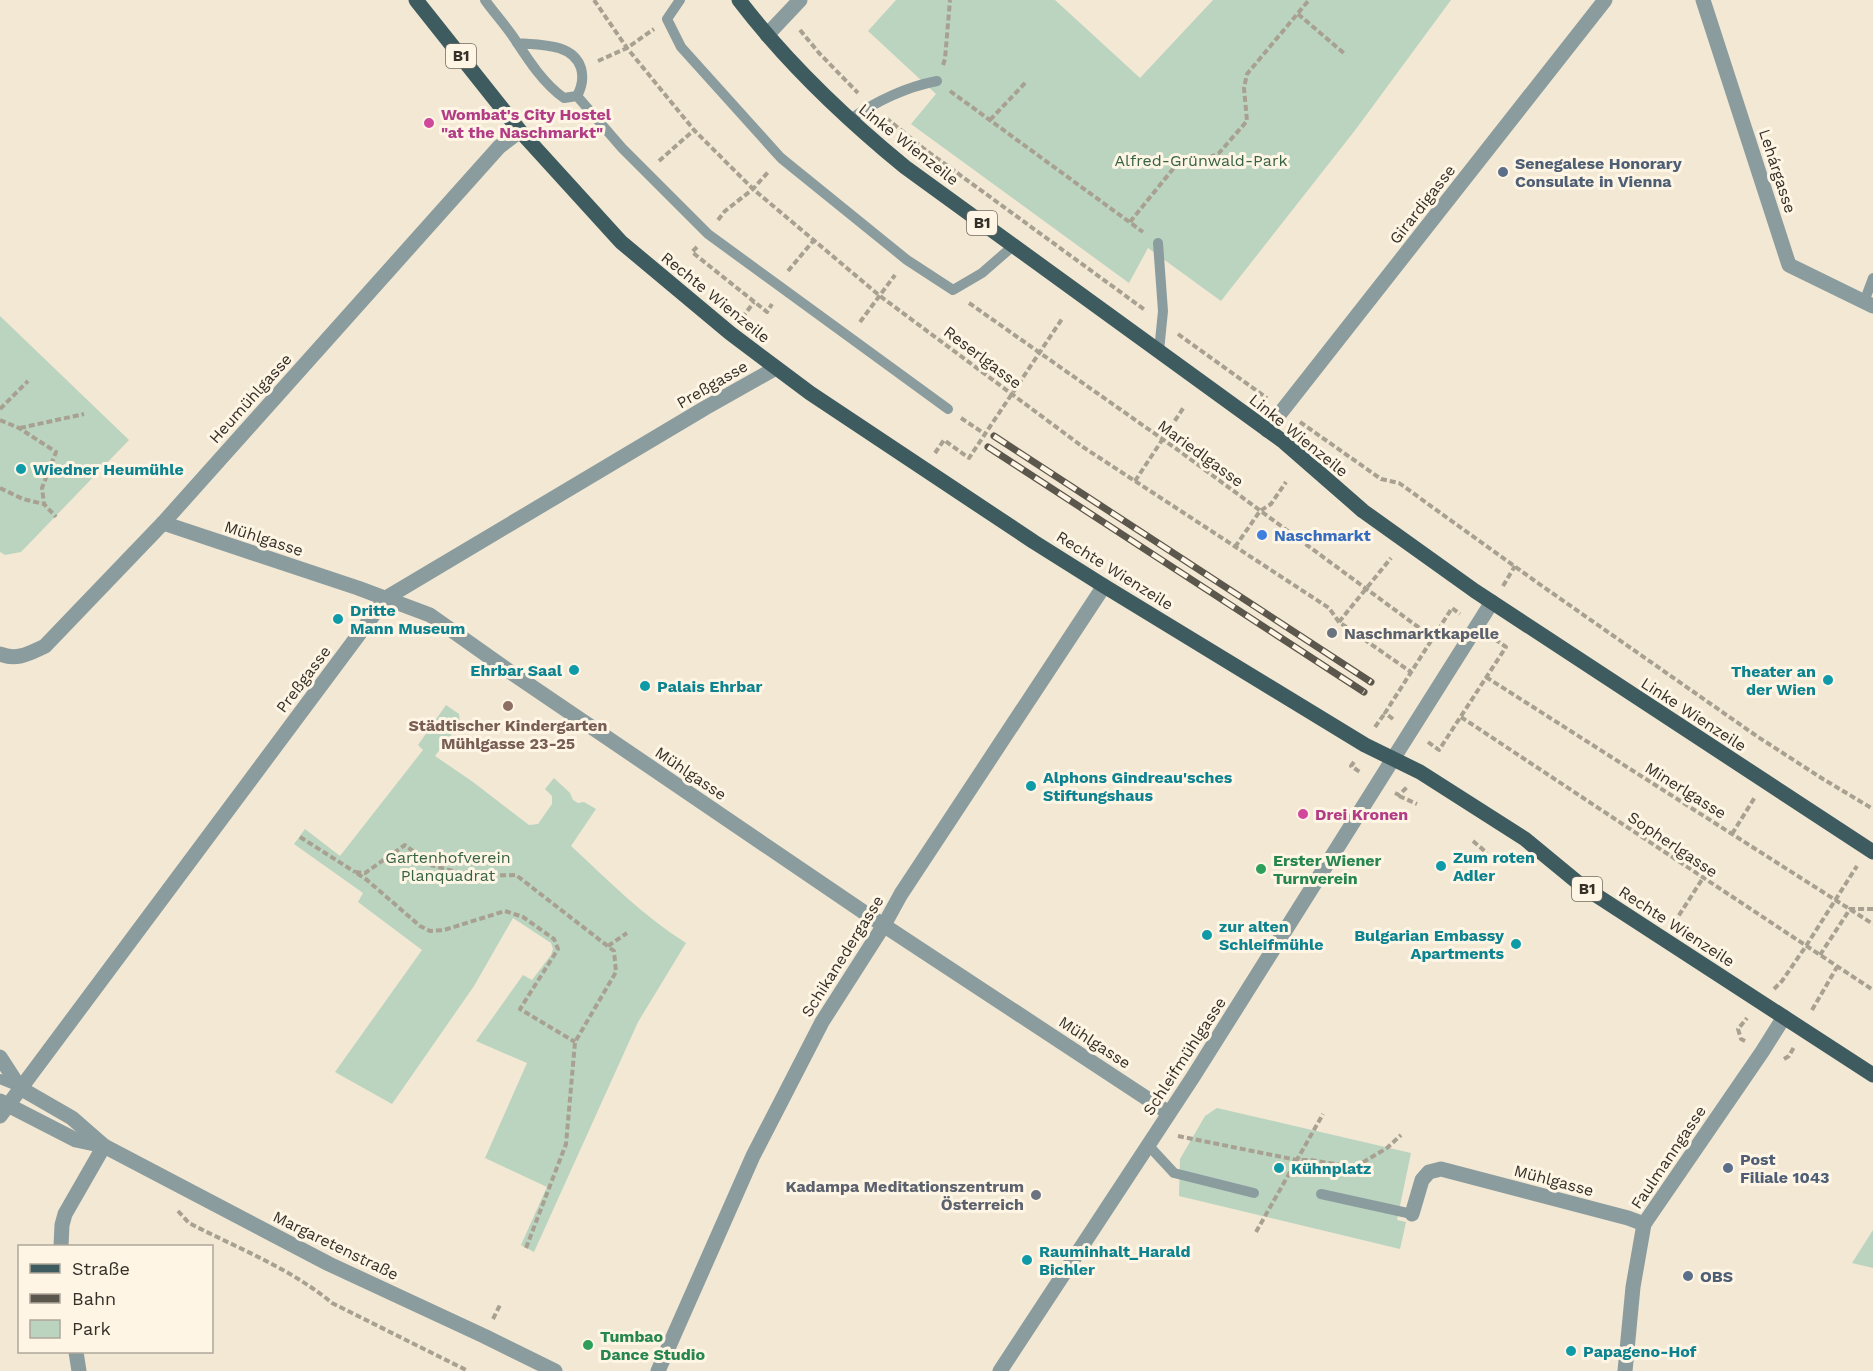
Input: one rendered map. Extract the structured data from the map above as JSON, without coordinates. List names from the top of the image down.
{
  "streets": {
    "main road": ["B1", "Linke Wienzeile", "Rechte Wienzeile"],
    "street": [
      "Lehárgasse",
      "Girardigasse",
      "Preßgasse",
      "Heumühlgasse",
      "Mühlgasse",
      "Schikanedergasse",
      "Schleifmühlgasse",
      "Faulmanngasse",
      "Margaretenstraße"
    ],
    "path": [
      "Reserlgasse",
      "Mariedlgasse",
      "Minerlgasse",
      "Sopherlgasse"
    ]
  },
  "crossings": [
    ["Linke Wienzeile", "Girardigasse"],
    ["Linke Wienzeile", "Schleifmühlgasse"],
    ["Rechte Wienzeile", "Preßgasse"],
    ["Rechte Wienzeile", "Heumühlgasse"],
    ["Rechte Wienzeile", "Schikanedergasse"],
    ["Rechte Wienzeile", "Schleifmühlgasse"],
    ["Rechte Wienzeile", "Faulmanngasse"],
    ["Preßgasse", "Mühlgasse"],
    ["Preßgasse", "Margaretenstraße"],
    ["Heumühlgasse", "Mühlgasse"],
    ["Mühlgasse", "Schikanedergasse"],
    ["Mühlgasse", "Schleifmühlgasse"],
    ["Mühlgasse", "Faulmanngasse"]
  ],
  "parks": ["Alfred-Grünwald-Park", "Gartenhofverein Planquadrat"],
  "places": [
    "Wombat's City Hostel \"at the Naschmarkt\"",
    "Senegalese Honorary Consulate in Vienna",
    "Wiedner Heumühle",
    "Naschmarkt",
    "Dritte Mann Museum",
    "Naschmarktkapelle",
    "Ehrbar Saal",
    "Theater an der Wien",
    "Palais Ehrbar",
    "Städtischer Kindergarten Mühlgasse 23-25",
    "Alphons Gindreau'sches Stiftungshaus",
    "Drei Kronen",
    "Zum roten Adler",
    "Erster Wiener Turnverein",
    "zur alten Schleifmühle",
    "Bulgarian Embassy Apartments",
    "Kühnplatz",
    "Post Filiale 1043",
    "Kadampa Meditationszentrum Österreich",
    "Rauminhalt_Harald Bichler",
    "OBS",
    "Tumbao Dance Studio",
    "Papageno-Hof"
  ],
  "legend": ["Straße", "Bahn", "Park"]
}
